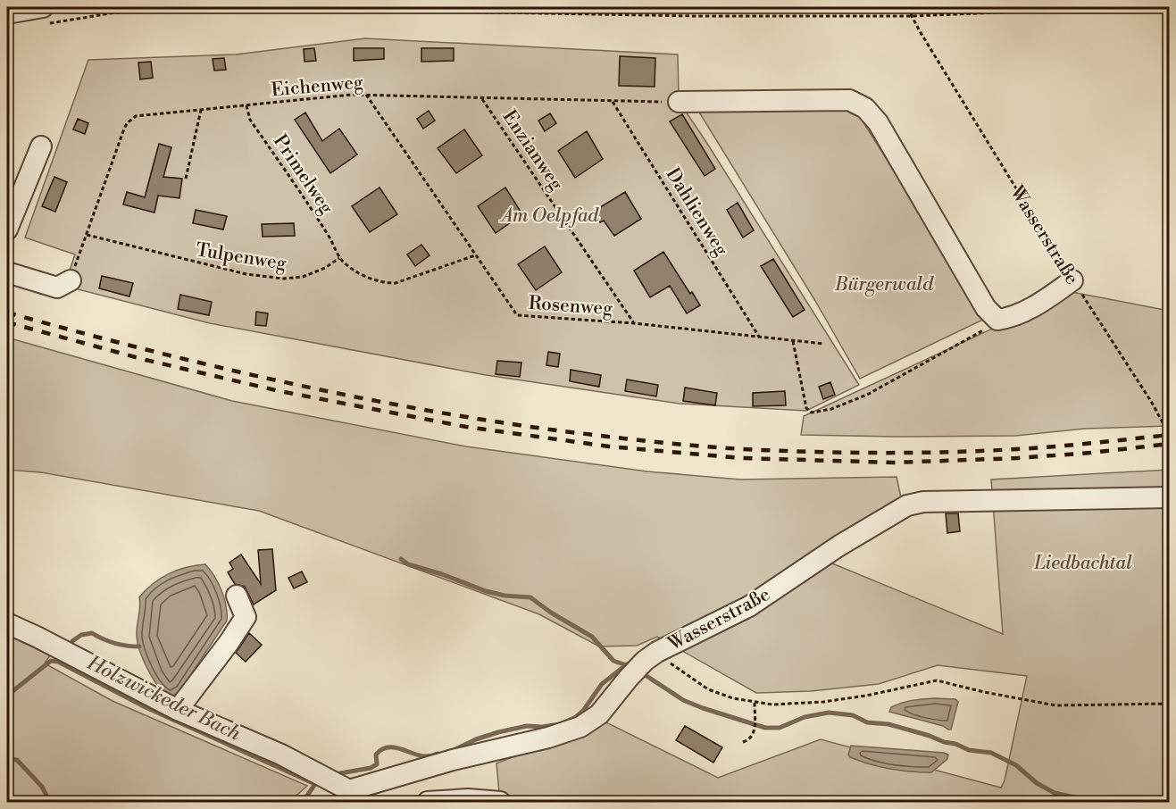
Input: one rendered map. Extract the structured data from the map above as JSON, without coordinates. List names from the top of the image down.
{
  "streets": {
    "street": ["Wasserstraße"],
    "path": [
      "Eichenweg",
      "Enzianweg",
      "Primelweg",
      "Dahlienweg",
      "Tulpenweg",
      "Rosenweg"
    ]
  },
  "crossings": [
    ["Eichenweg", "Enzianweg"],
    ["Eichenweg", "Primelweg"],
    ["Eichenweg", "Dahlienweg"],
    ["Eichenweg", "Tulpenweg"],
    ["Eichenweg", "Rosenweg"],
    ["Enzianweg", "Rosenweg"],
    ["Primelweg", "Tulpenweg"],
    ["Dahlienweg", "Rosenweg"]
  ],
  "water": ["Holzwickeder Bach"],
  "parks": ["Am Oelpfad", "Bürgerwald", "Liedbachtal"]
}
